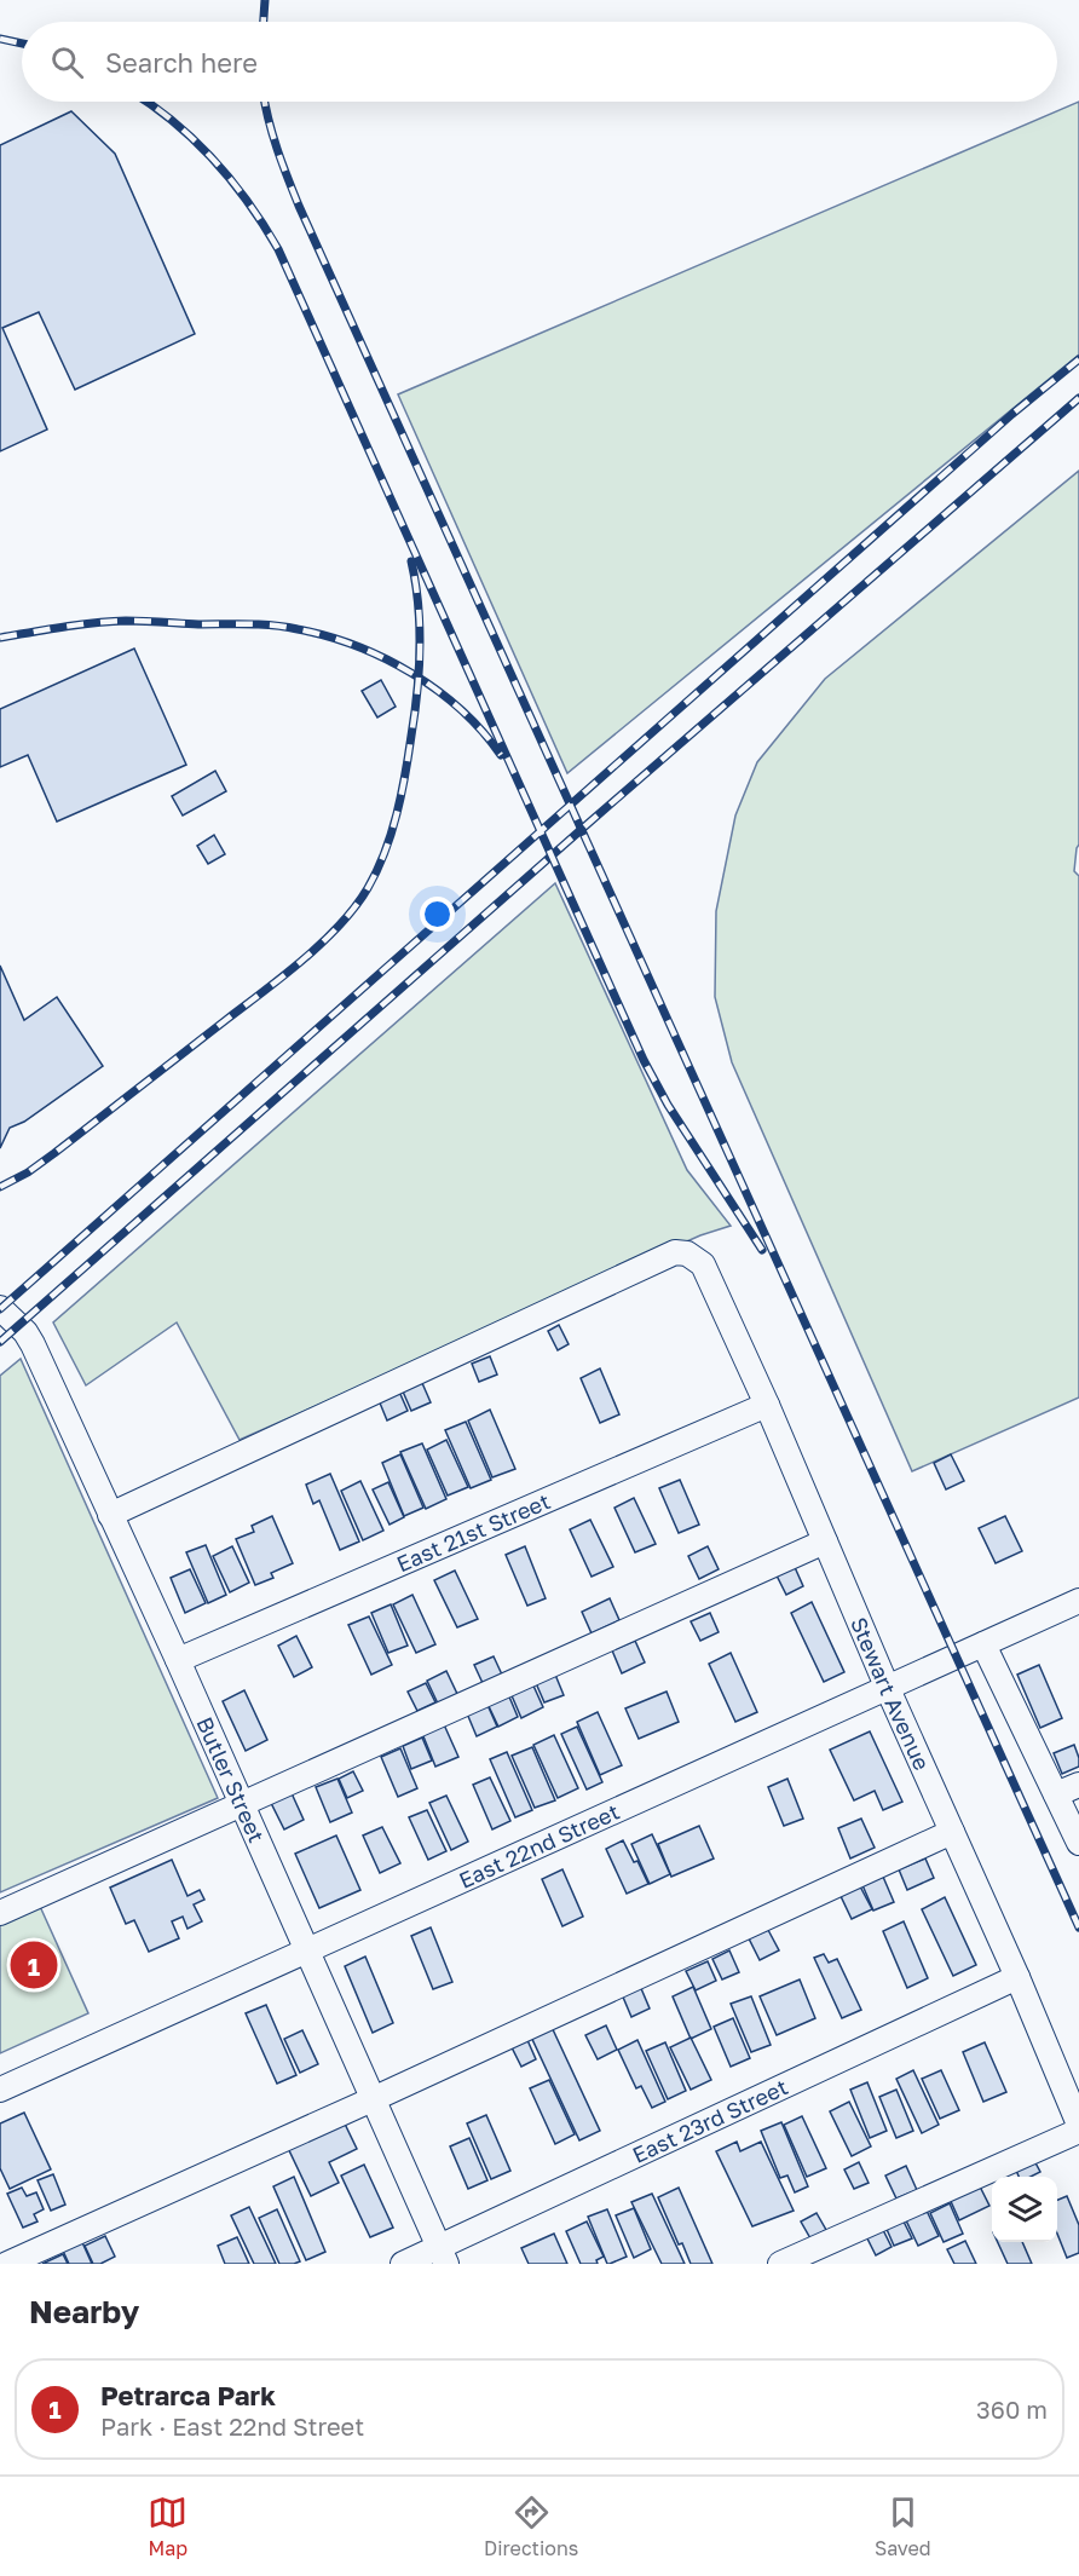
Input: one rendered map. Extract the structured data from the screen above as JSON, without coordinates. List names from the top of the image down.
{
  "streets": {
    "street": [
      "East 21st Street",
      "Stewart Avenue",
      "Butler Street",
      "East 22nd Street",
      "East 23rd Street"
    ]
  },
  "crossings": [
    ["East 21st Street", "Stewart Avenue"],
    ["East 21st Street", "Butler Street"],
    ["Stewart Avenue", "Butler Street"],
    ["Stewart Avenue", "East 22nd Street"],
    ["Stewart Avenue", "East 23rd Street"],
    ["Butler Street", "East 22nd Street"],
    ["Butler Street", "East 23rd Street"]
  ],
  "page": {
    "search": "Search here",
    "pins": "1",
    "heading": "Nearby",
    "list": [
      {
        "mark": "1",
        "name": "Petrarca Park",
        "note": "Park · East 22nd Street",
        "value": "360 m"
      }
    ],
    "nav": ["Map", "Directions", "Saved"]
  }
}
